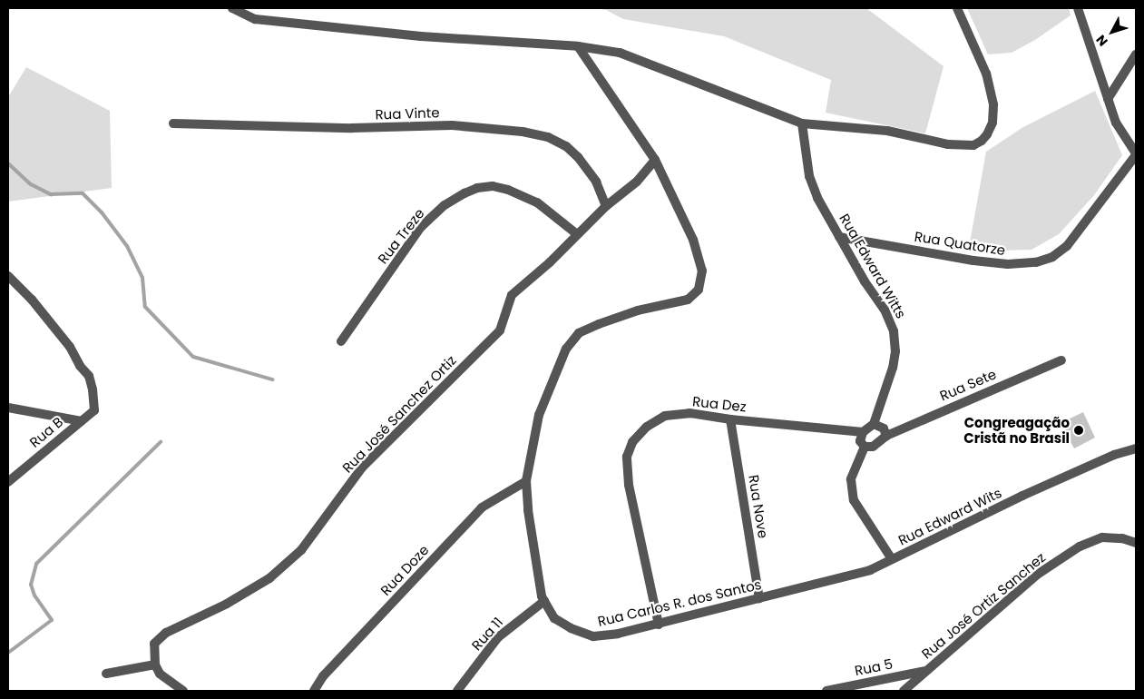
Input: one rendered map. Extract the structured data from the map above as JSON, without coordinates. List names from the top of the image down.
{
  "streets": {
    "street": [
      "Rua Vinte",
      "Rua Treze",
      "Rua Quatorze",
      "Rua Edward Witts",
      "Rua Sete",
      "Rua Dez",
      "Rua José Sanchez Ortiz",
      "Rua B",
      "Rua Nove",
      "Rua Edward Wits",
      "Rua Doze",
      "Rua Carlos R. dos Santos",
      "Rua José Ortiz Sanchez",
      "Rua 11",
      "Rua 5"
    ]
  },
  "crossings": [
    ["Rua Vinte", "Rua José Sanchez Ortiz"],
    ["Rua Treze", "Rua José Sanchez Ortiz"],
    ["Rua Quatorze", "Rua Edward Witts"],
    ["Rua Edward Witts", "Rua Sete"],
    ["Rua Edward Witts", "Rua Dez"],
    ["Rua Edward Witts", "Rua Edward Wits"],
    ["Rua Sete", "Rua Dez"],
    ["Rua Sete", "Rua Edward Wits"],
    ["Rua Dez", "Rua Nove"],
    ["Rua Dez", "Rua Edward Wits"],
    ["Rua Dez", "Rua Carlos R. dos Santos"],
    ["Rua José Sanchez Ortiz", "Rua Carlos R. dos Santos"],
    ["Rua Nove", "Rua Carlos R. dos Santos"],
    ["Rua Edward Wits", "Rua Carlos R. dos Santos"],
    ["Rua Doze", "Rua Carlos R. dos Santos"],
    ["Rua Carlos R. dos Santos", "Rua 11"],
    ["Rua José Ortiz Sanchez", "Rua 5"]
  ],
  "places": ["Congreagação Cristã no Brasil"],
  "north": "bottom left"
}
